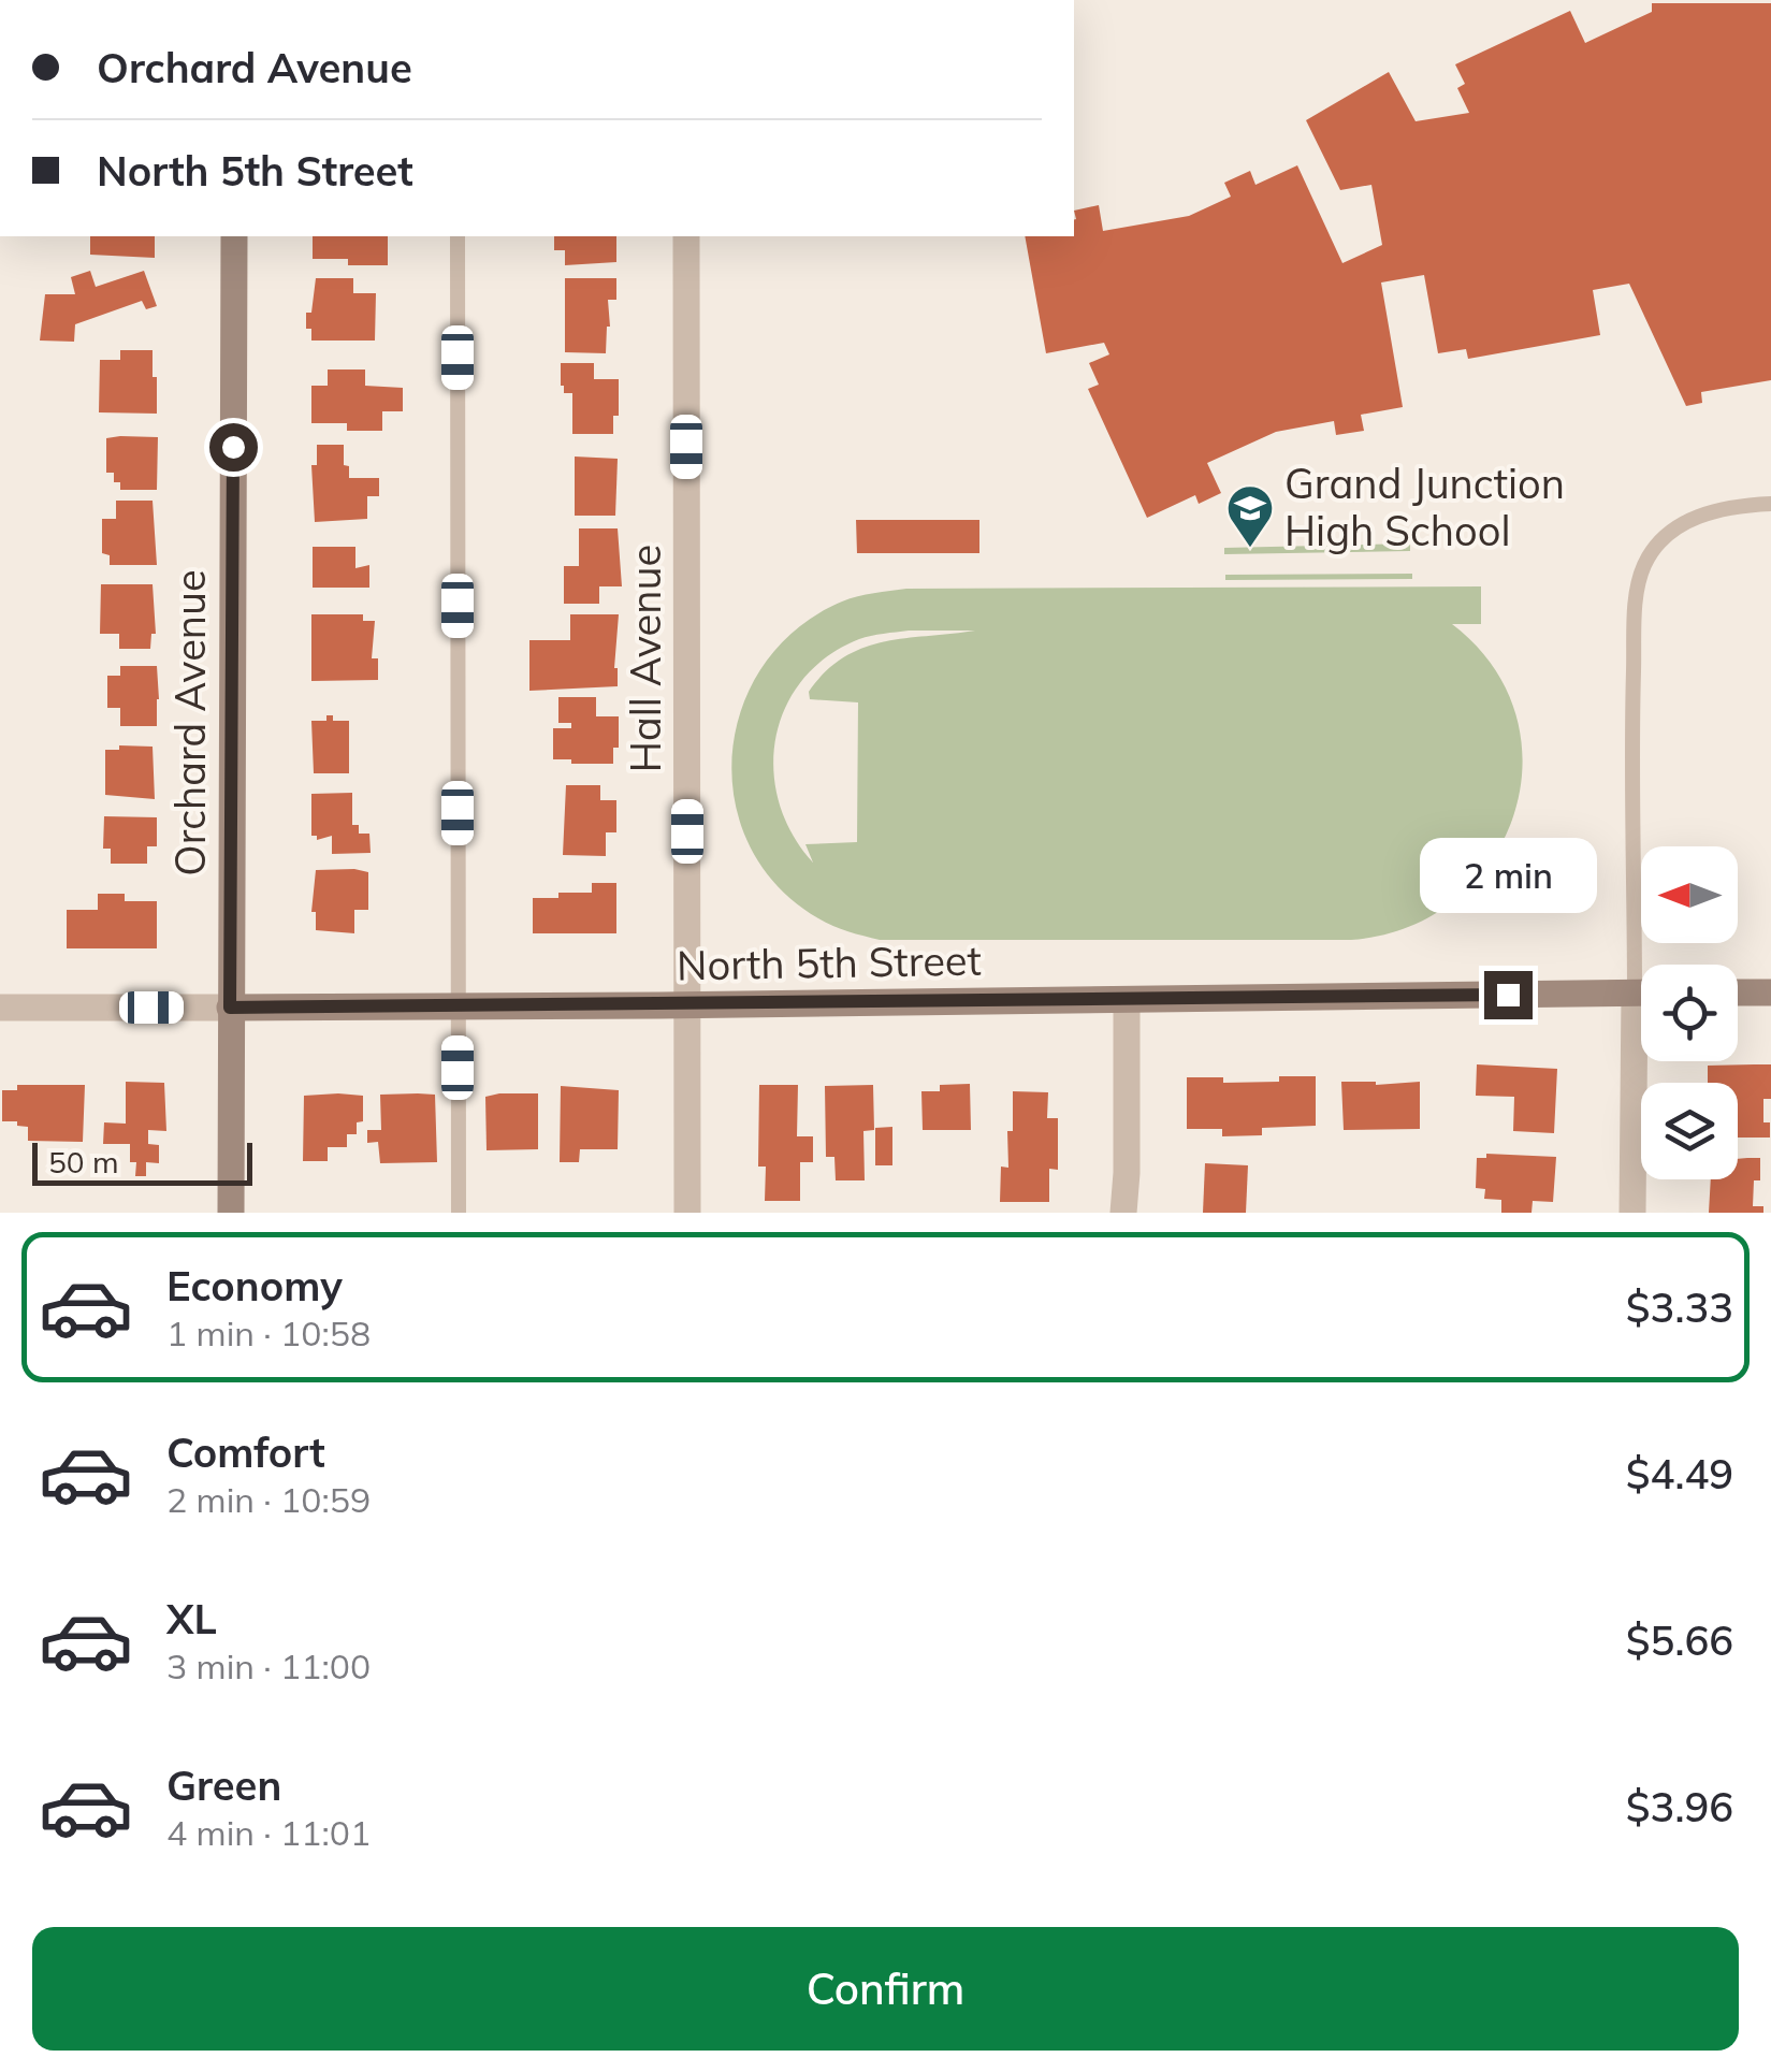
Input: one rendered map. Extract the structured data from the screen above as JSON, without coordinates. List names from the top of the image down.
{
  "streets": {
    "street": ["Hall Avenue", "Orchard Avenue", "North 5th Street"]
  },
  "crossings": [
    ["Hall Avenue", "North 5th Street"],
    ["Orchard Avenue", "North 5th Street"]
  ],
  "places": {
    "school or university": ["Grand Junction High School"]
  },
  "scale_bar": "50 m",
  "north": "left",
  "page": {
    "banner": ["Orchard Avenue", "North 5th Street"],
    "bubble": "2 min",
    "scale": "50 m",
    "list": [
      {
        "name": "Economy",
        "note": "1 min · 10:58",
        "value": "$3.33"
      },
      {
        "name": "Comfort",
        "note": "2 min · 10:59",
        "value": "$4.49"
      },
      {
        "name": "XL",
        "note": "3 min · 11:00",
        "value": "$5.66"
      },
      {
        "name": "Green",
        "note": "4 min · 11:01",
        "value": "$3.96"
      }
    ],
    "buttons": "Confirm"
  }
}
